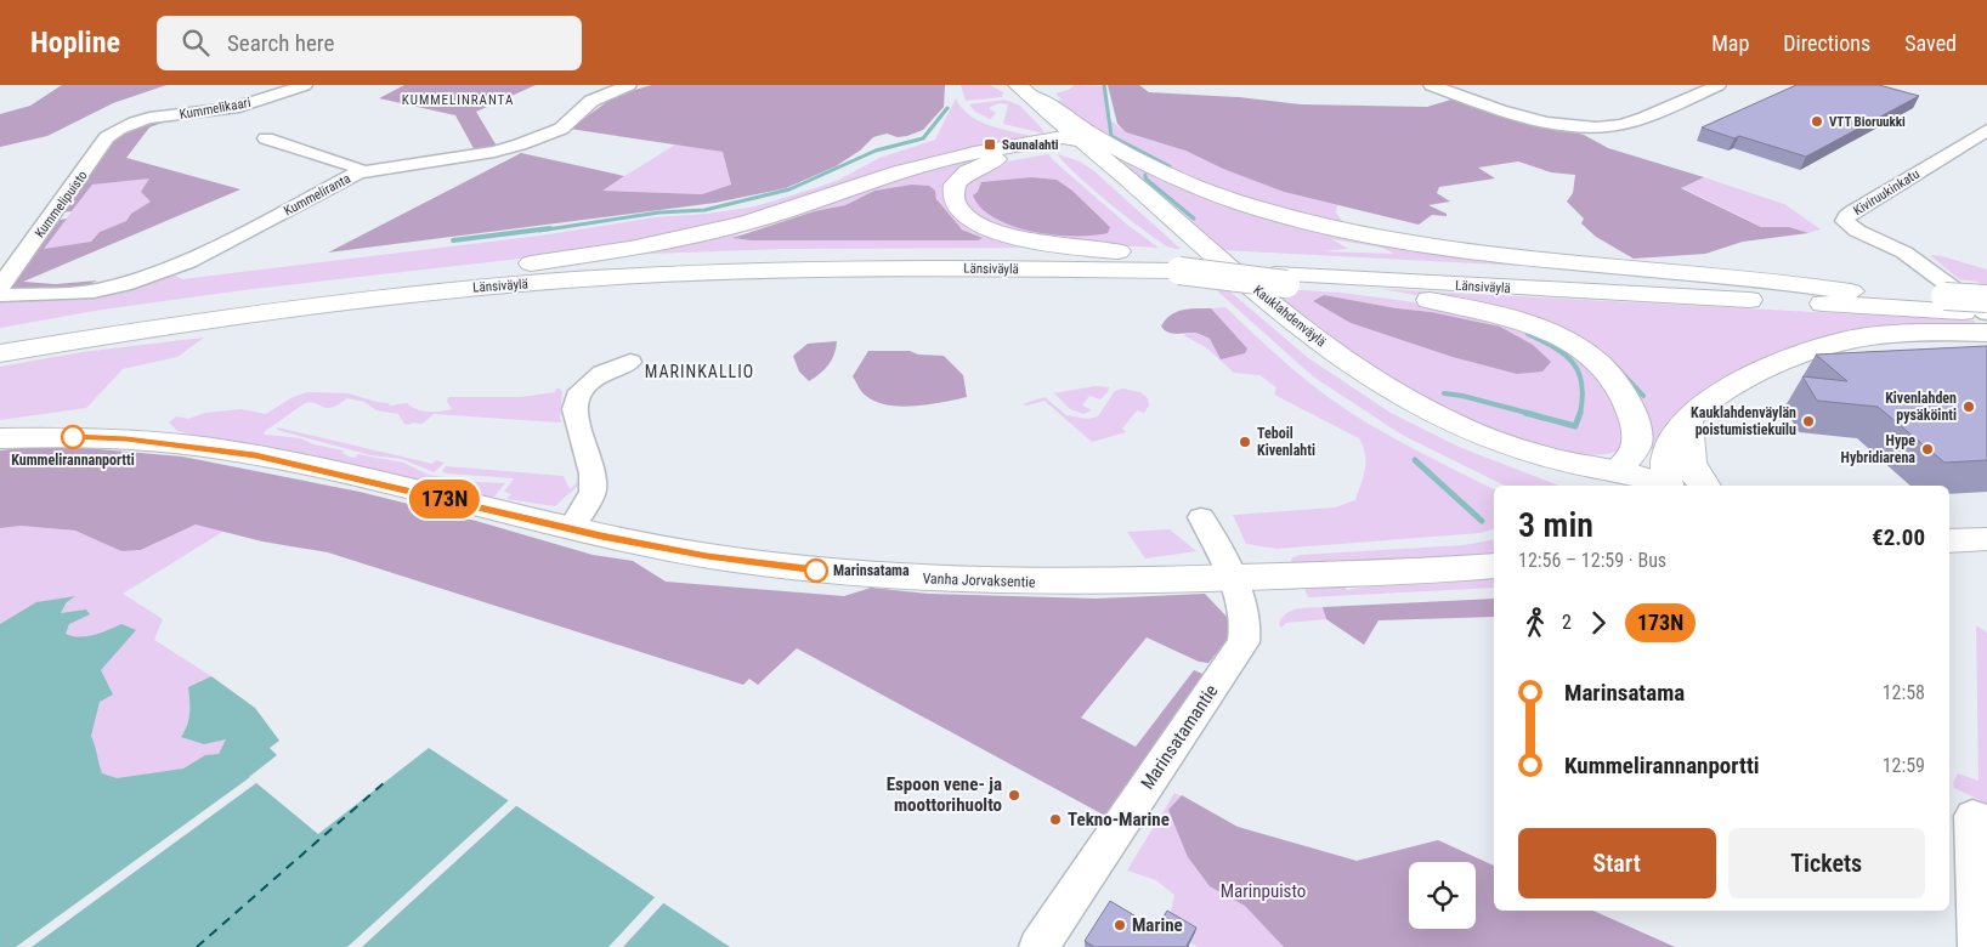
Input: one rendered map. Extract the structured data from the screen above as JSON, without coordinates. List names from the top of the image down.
{
  "streets": {
    "main road": ["Länsiväylä", "Kauklahdenväylä", "Vanha Jorvaksentie"],
    "street": [
      "Kummelikaari",
      "Kiviruukinkatu",
      "Kummeliranta",
      "Kummelipuisto",
      "Marinsatamantie"
    ]
  },
  "crossings": [
    ["Kummelikaari", "Kummelipuisto"],
    ["Kiviruukinkatu", "Länsiväylä"],
    ["Vanha Jorvaksentie", "Marinsatamantie"]
  ],
  "districts": ["KUMMELINRANTA", "MARINKALLIO"],
  "parks": ["Marinpuisto"],
  "places": {
    "other": [
      "VTT Bioruukki",
      "Kivenlahden pysäköinti",
      "Kauklahdenväylän poistumistiekuilu",
      "Kummelirannanportti",
      "Teboil Kivenlahti",
      "Hype Hybridiarena",
      "Marinsatama",
      "Espoon vene- ja moottorihuolto",
      "Tekno-Marine",
      "Marine"
    ],
    "transit": ["Saunalahti"]
  },
  "lines": ["bus line 173N"],
  "page": {
    "header": "Hopline",
    "search": "Search here",
    "nav": ["Map", "Directions", "Saved"],
    "on_map": "173N",
    "heading": ["3 min", "12:56 – 12:59 · Bus", "€2.00"],
    "legs": ["2", "173N"],
    "list": [
      {
        "name": "Marinsatama",
        "value": "12:58"
      },
      {
        "name": "Kummelirannanportti",
        "value": "12:59"
      }
    ],
    "buttons": ["Start", "Tickets"]
  }
}
